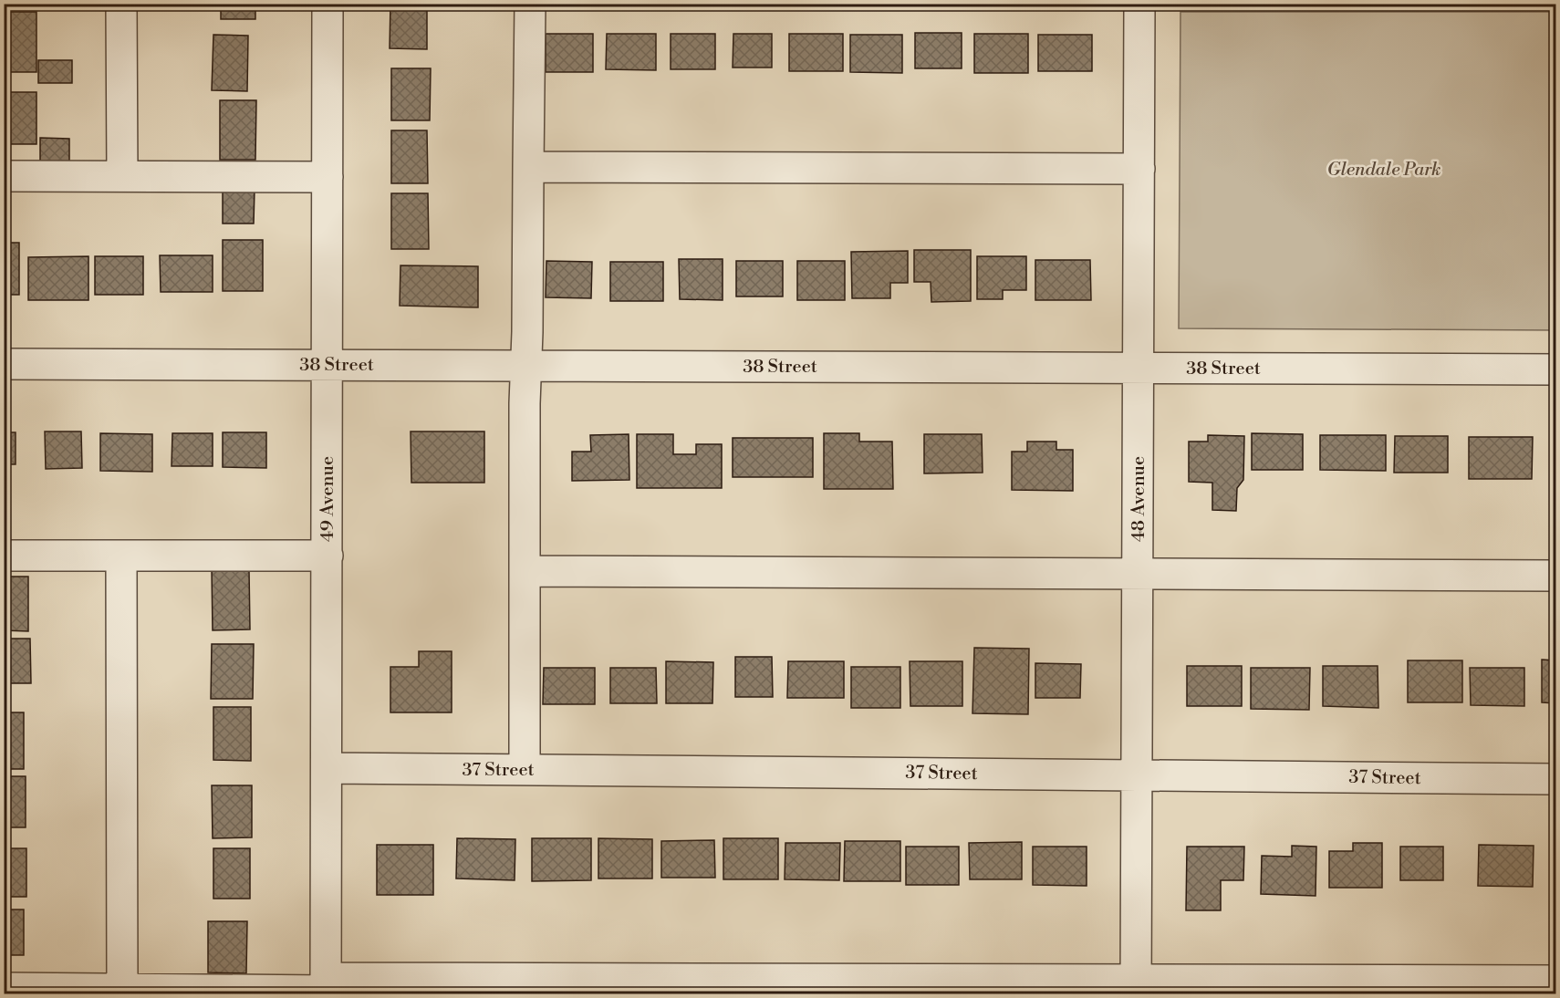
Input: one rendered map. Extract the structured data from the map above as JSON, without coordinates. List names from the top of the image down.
{
  "streets": {
    "street": [
      "38 Street",
      "49 Avenue",
      "48 Avenue",
      "37 Street"
    ]
  },
  "crossings": [
    ["38 Street", "49 Avenue"],
    ["38 Street", "48 Avenue"],
    ["49 Avenue", "37 Street"],
    ["48 Avenue", "37 Street"]
  ],
  "parks": ["Glendale Park"]
}
